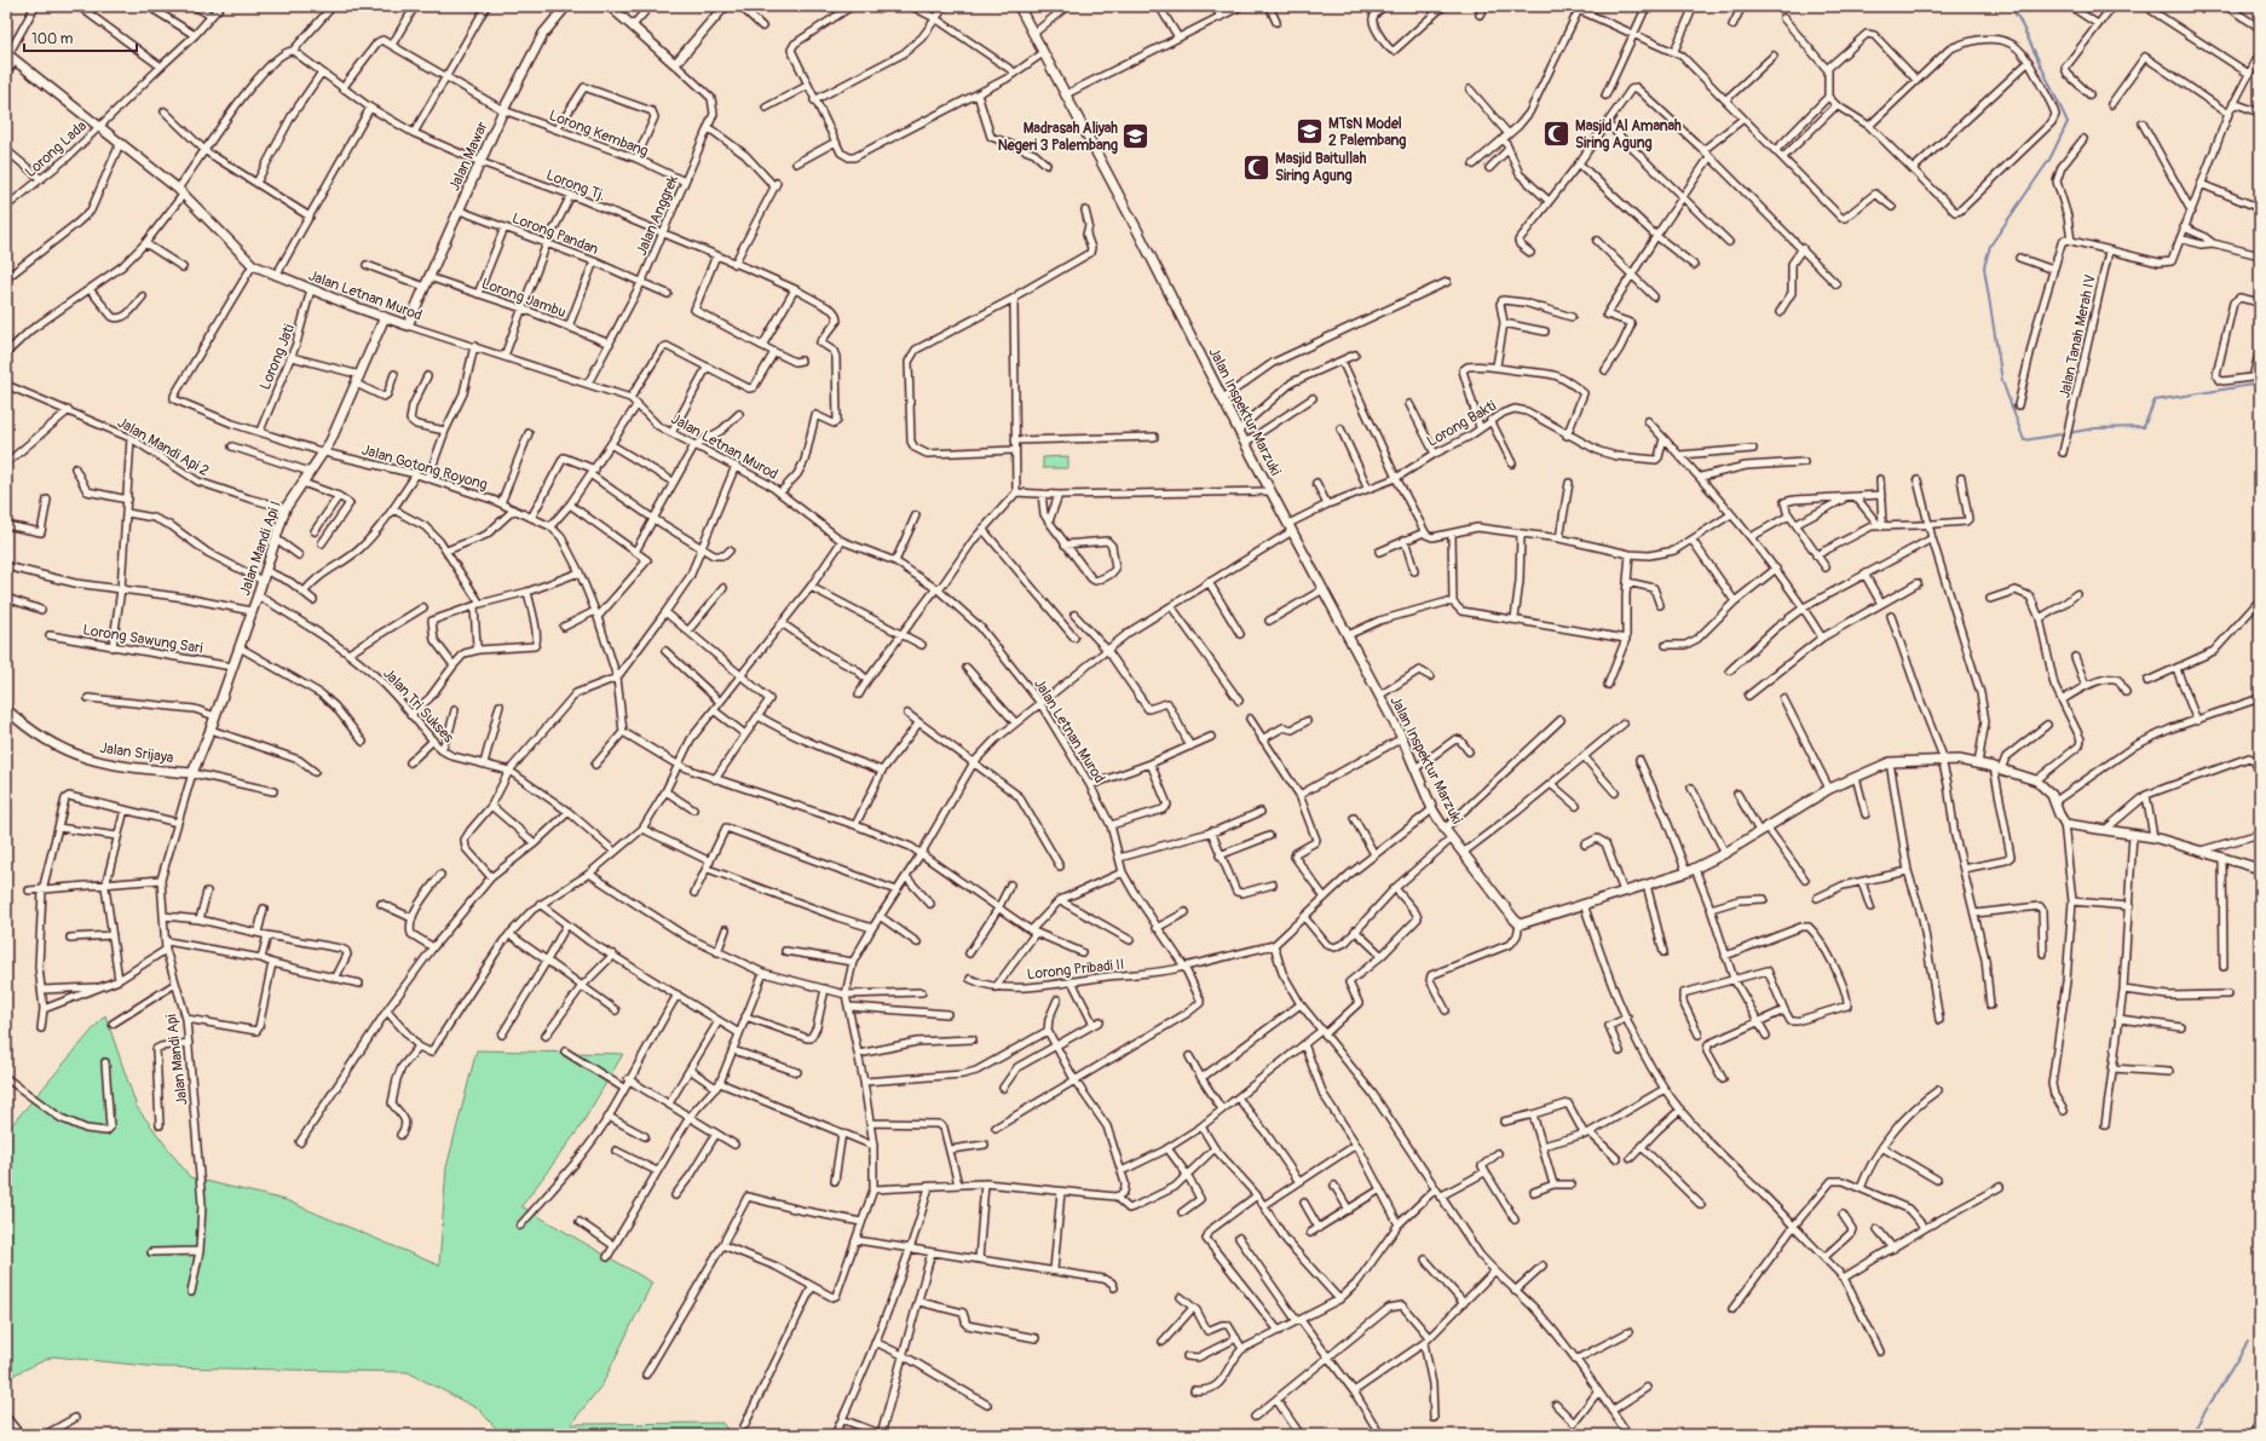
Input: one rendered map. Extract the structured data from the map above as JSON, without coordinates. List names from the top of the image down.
{
  "streets": {
    "street": [
      "Lorong Kembang",
      "Lorong Lada",
      "Jalan Mawar",
      "Lorong Tj.",
      "Jalan Anggrek",
      "Lorong Pandan",
      "Jalan Letnan Murod",
      "Lorong Jambu",
      "Jalan Tanah Merah IV",
      "Lorong Jati",
      "Jalan Inspektur Marzuki",
      "Lorong Bakti",
      "Jalan Mandi Api 2",
      "Jalan Gotong Royong",
      "Jalan Mandi Api I",
      "Lorong Sawung Sari",
      "Jalan Tri Sukses",
      "Jalan Srijaya",
      "Lorong Pribadi II",
      "Jalan Mandi Api"
    ]
  },
  "crossings": [
    ["Lorong Kembang", "Jalan Mawar"],
    ["Lorong Kembang", "Jalan Anggrek"],
    ["Lorong Lada", "Jalan Letnan Murod"],
    ["Jalan Mawar", "Lorong Tj."],
    ["Jalan Mawar", "Lorong Pandan"],
    ["Jalan Mawar", "Jalan Letnan Murod"],
    ["Jalan Mawar", "Lorong Jambu"],
    ["Lorong Tj.", "Jalan Anggrek"],
    ["Lorong Tj.", "Jalan Letnan Murod"],
    ["Jalan Anggrek", "Lorong Pandan"],
    ["Jalan Anggrek", "Jalan Letnan Murod"],
    ["Jalan Anggrek", "Lorong Jambu"],
    ["Jalan Letnan Murod", "Lorong Jati"],
    ["Jalan Letnan Murod", "Lorong Bakti"],
    ["Jalan Letnan Murod", "Jalan Gotong Royong"],
    ["Jalan Letnan Murod", "Jalan Mandi Api I"],
    ["Jalan Letnan Murod", "Lorong Pribadi II"],
    ["Lorong Jati", "Jalan Gotong Royong"],
    ["Jalan Inspektur Marzuki", "Lorong Bakti"],
    ["Jalan Mandi Api 2", "Jalan Mandi Api I"],
    ["Jalan Gotong Royong", "Jalan Mandi Api I"],
    ["Jalan Mandi Api I", "Lorong Sawung Sari"],
    ["Jalan Mandi Api I", "Jalan Tri Sukses"],
    ["Jalan Mandi Api I", "Jalan Srijaya"],
    ["Jalan Mandi Api I", "Jalan Mandi Api"],
    ["Jalan Srijaya", "Jalan Mandi Api"]
  ],
  "places": {
    "school or university": ["MTsN Model 2 Palembang", "Madrasah Aliyah Negeri 3 Palembang"],
    "mosque": ["Masjid Al Amanah Siring Agung", "Masjid Baitullah Siring Agung"]
  },
  "scale_bar": "100 m"
}
